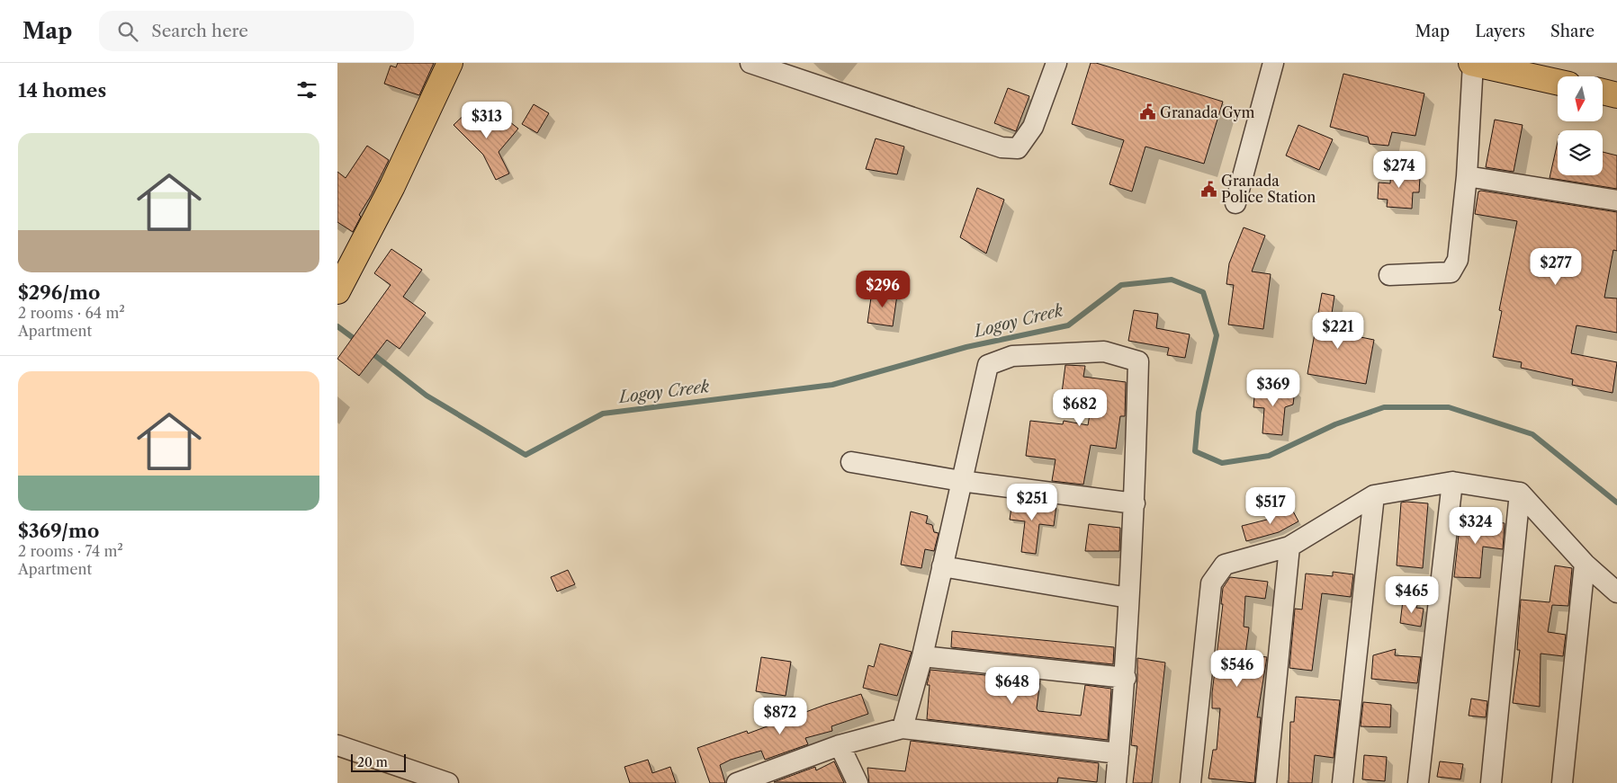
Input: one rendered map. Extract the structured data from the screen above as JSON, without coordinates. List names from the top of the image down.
{
  "water": ["Logoy Creek"],
  "places": {
    "public building": ["Granada Gym", "Granada Police Station"]
  },
  "scale_bar": "20 m",
  "north": "bottom",
  "page": {
    "header": "Map",
    "search": "Search here",
    "nav": ["Map", "Layers", "Share"],
    "heading": "14 homes",
    "price": [
      "$313",
      "$274",
      "$277",
      "$296",
      "$221",
      "$369",
      "$682",
      "$251",
      "$517",
      "$324",
      "$465",
      "$546",
      "$648",
      "$872"
    ],
    "list": [
      {
        "name": "$296/mo",
        "note": "2 rooms · 64 m² · Apartment"
      },
      {
        "name": "$369/mo",
        "note": "2 rooms · 74 m² · Apartment"
      }
    ],
    "scale": "20 m"
  }
}
